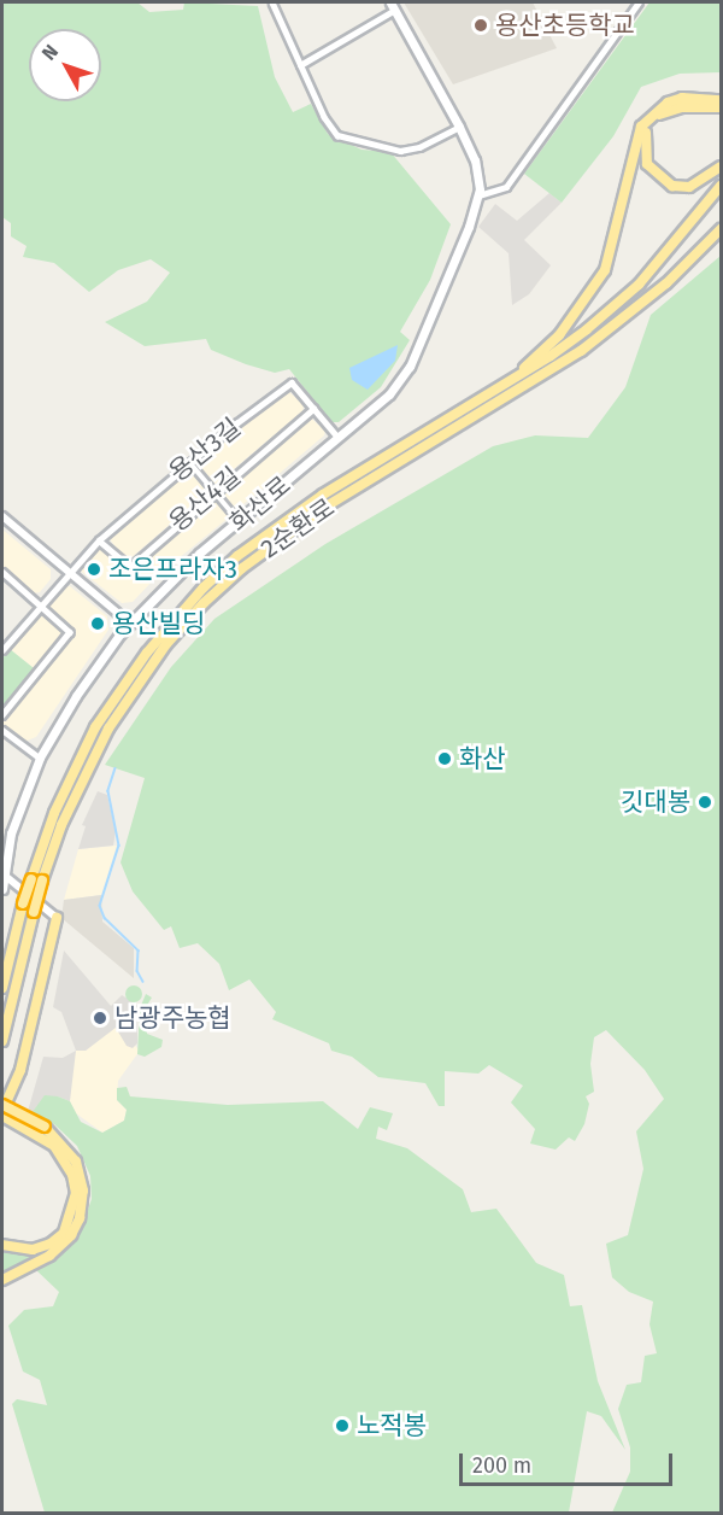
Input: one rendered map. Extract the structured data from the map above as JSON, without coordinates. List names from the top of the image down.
{
  "streets": {
    "highway": ["2순환로"],
    "main road": ["화산로"],
    "street": ["용산3길", "용산4길"]
  },
  "crossings": [
    ["용산3길", "용산4길"],
    ["용산3길", "화산로"]
  ],
  "places": [
    "용산초등학교",
    "조은프라자3",
    "용산빌딩",
    "화산",
    "깃대봉",
    "남광주농협",
    "노적봉"
  ],
  "scale_bar": "200 m",
  "north": "top left"
}
